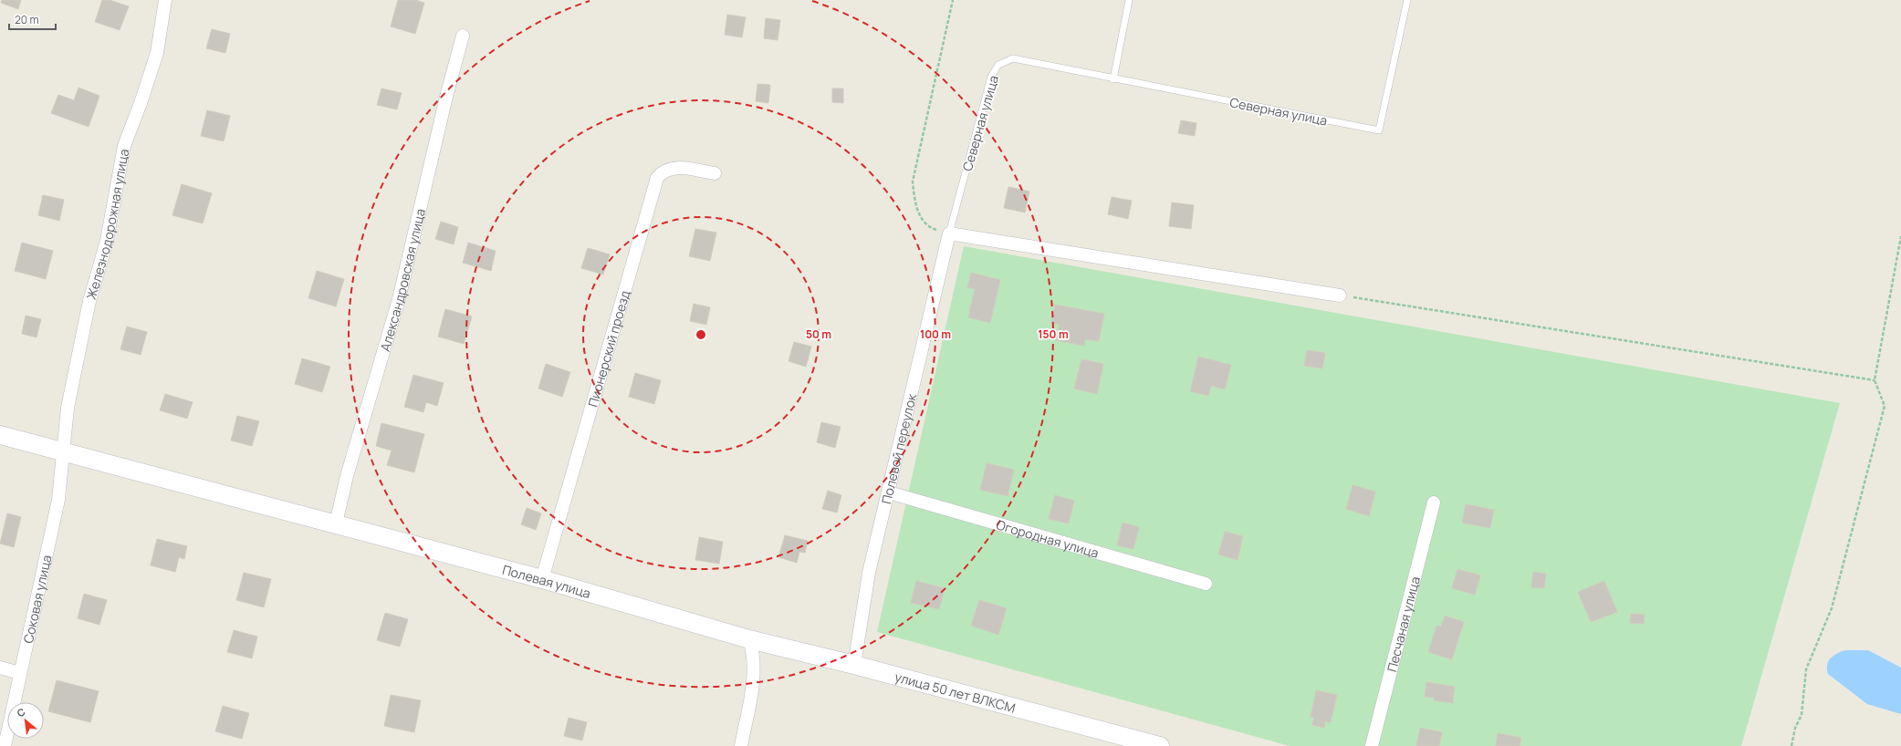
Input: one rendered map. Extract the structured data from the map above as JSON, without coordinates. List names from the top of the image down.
{
  "streets": {
    "street": [
      "Железнодорожная улица",
      "Александровская улица",
      "Пионерский проезд",
      "Полевой переулок",
      "Огородная улица",
      "Полевая улица",
      "Соковая улица",
      "Песчаная улица",
      "улица 50 лет ВЛКСМ"
    ],
    "lane": ["Северная улица"]
  },
  "crossings": [
    ["Северная улица", "Полевой переулок"],
    ["Железнодорожная улица", "Полевая улица"],
    ["Железнодорожная улица", "Соковая улица"],
    ["Александровская улица", "Полевая улица"],
    ["Пионерский проезд", "Полевая улица"],
    ["Полевой переулок", "Огородная улица"],
    ["Полевой переулок", "улица 50 лет ВЛКСМ"],
    ["Полевая улица", "Соковая улица"],
    ["Полевая улица", "улица 50 лет ВЛКСМ"]
  ],
  "scale_bar": "20 m",
  "north": "top left",
  "rings": ["50 m", "100 m", "150 m"]
}
